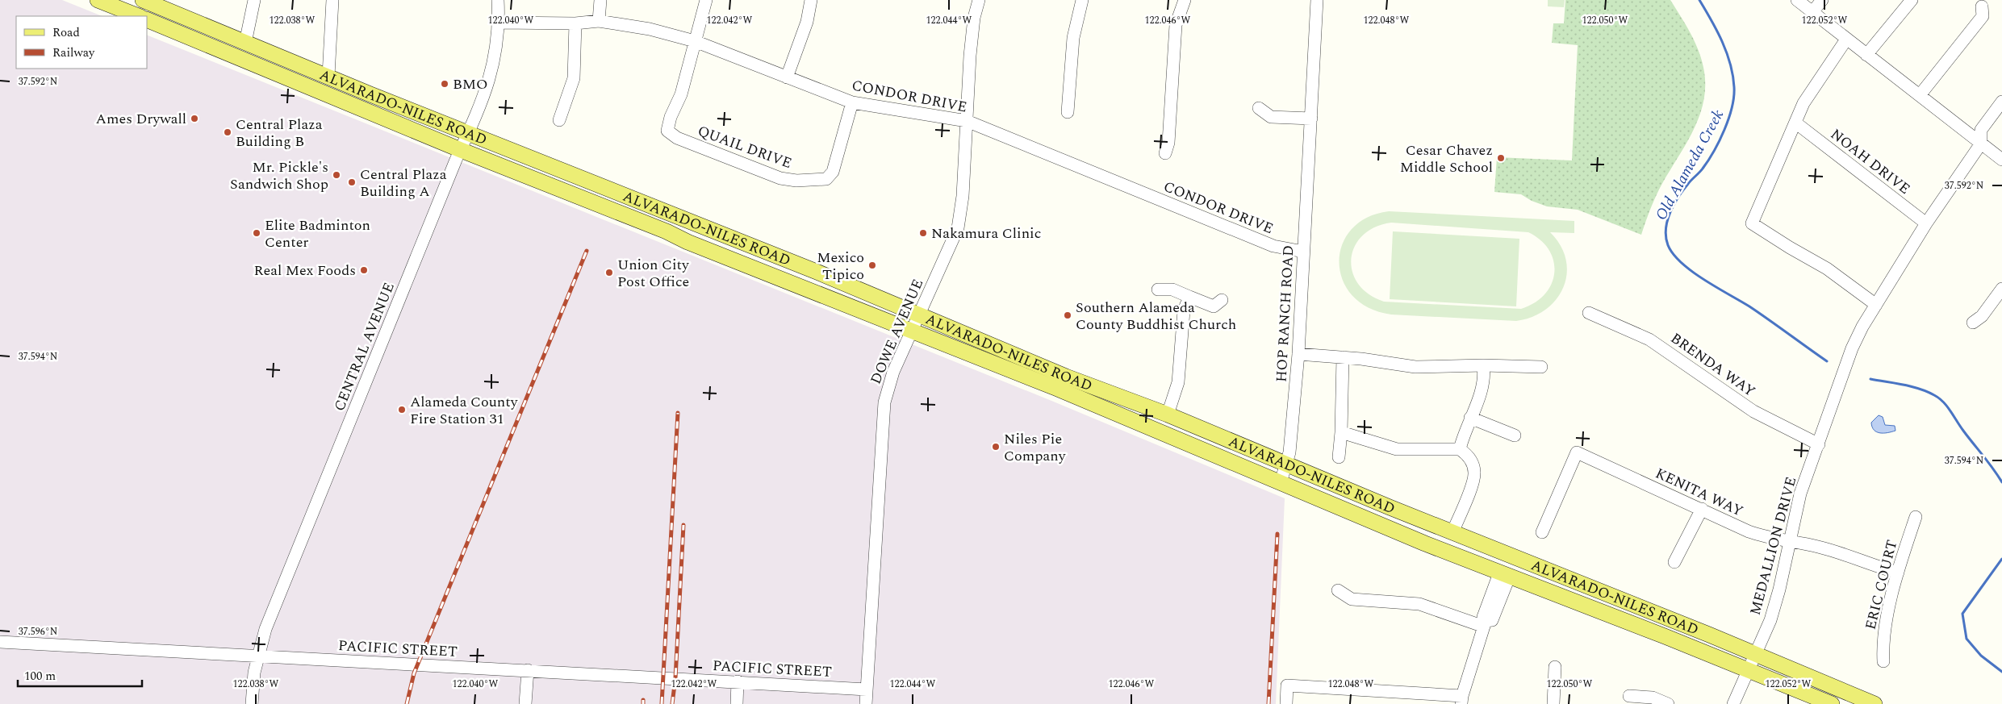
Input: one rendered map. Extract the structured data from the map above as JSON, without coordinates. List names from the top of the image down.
{
  "streets": {
    "main road": ["ALVARADO-NILES ROAD"],
    "street": [
      "CONDOR DRIVE",
      "QUAIL DRIVE",
      "NOAH DRIVE",
      "HOP RANCH ROAD",
      "DOWE AVENUE",
      "CENTRAL AVENUE",
      "BRENDA WAY",
      "KENITA WAY",
      "MEDALLION DRIVE",
      "ERIC COURT",
      "PACIFIC STREET"
    ]
  },
  "crossings": [
    ["CONDOR DRIVE", "QUAIL DRIVE"],
    ["CONDOR DRIVE", "HOP RANCH ROAD"],
    ["CONDOR DRIVE", "DOWE AVENUE"],
    ["CONDOR DRIVE", "CENTRAL AVENUE"],
    ["ALVARADO-NILES ROAD", "HOP RANCH ROAD"],
    ["ALVARADO-NILES ROAD", "DOWE AVENUE"],
    ["ALVARADO-NILES ROAD", "CENTRAL AVENUE"],
    ["ALVARADO-NILES ROAD", "MEDALLION DRIVE"],
    ["NOAH DRIVE", "MEDALLION DRIVE"],
    ["DOWE AVENUE", "PACIFIC STREET"],
    ["CENTRAL AVENUE", "PACIFIC STREET"],
    ["BRENDA WAY", "MEDALLION DRIVE"],
    ["KENITA WAY", "MEDALLION DRIVE"],
    ["KENITA WAY", "ERIC COURT"]
  ],
  "water": ["Old Alameda Creek"],
  "places": [
    "BMO",
    "Ames Drywall",
    "Central Plaza Building B",
    "Cesar Chavez Middle School",
    "Mr. Pickle's Sandwich Shop",
    "Central Plaza Building A",
    "Elite Badminton Center",
    "Nakamura Clinic",
    "Mexico Tipico",
    "Real Mex Foods",
    "Union City Post Office",
    "Southern Alameda County Buddhist Church",
    "Alameda County Fire Station 31",
    "Niles Pie Company"
  ],
  "legend": ["Road", "Railway"],
  "scale_bar": "100 m",
  "coordinates": [
    "122.038°W",
    "122.040°W",
    "122.042°W",
    "122.044°W",
    "122.046°W",
    "122.048°W",
    "122.050°W",
    "122.052°W",
    "37.592°N",
    "37.594°N",
    "37.596°N"
  ]
}
